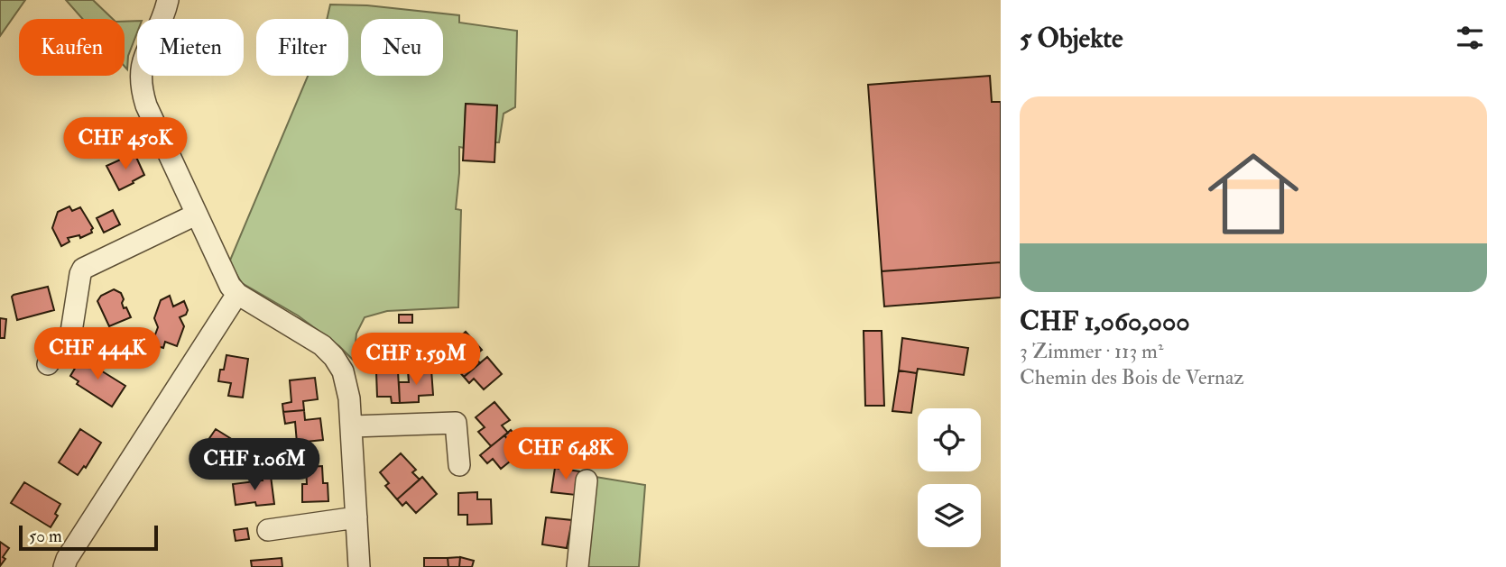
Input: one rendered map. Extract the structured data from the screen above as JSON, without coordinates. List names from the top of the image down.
{
  "scale_bar": "50 m",
  "page": {
    "heading": "5 Objekte",
    "chip": [
      "Kaufen",
      "Mieten",
      "Filter",
      "Neu"
    ],
    "list": [
      {
        "name": "CHF 1,060,000",
        "note": "3 Zimmer · 113 m² · Chemin des Bois de Vernaz"
      }
    ],
    "price": [
      "CHF 450K",
      "CHF 444K",
      "CHF 1.59M",
      "CHF 648K",
      "CHF 1.06M"
    ],
    "scale": "50 m"
  }
}
